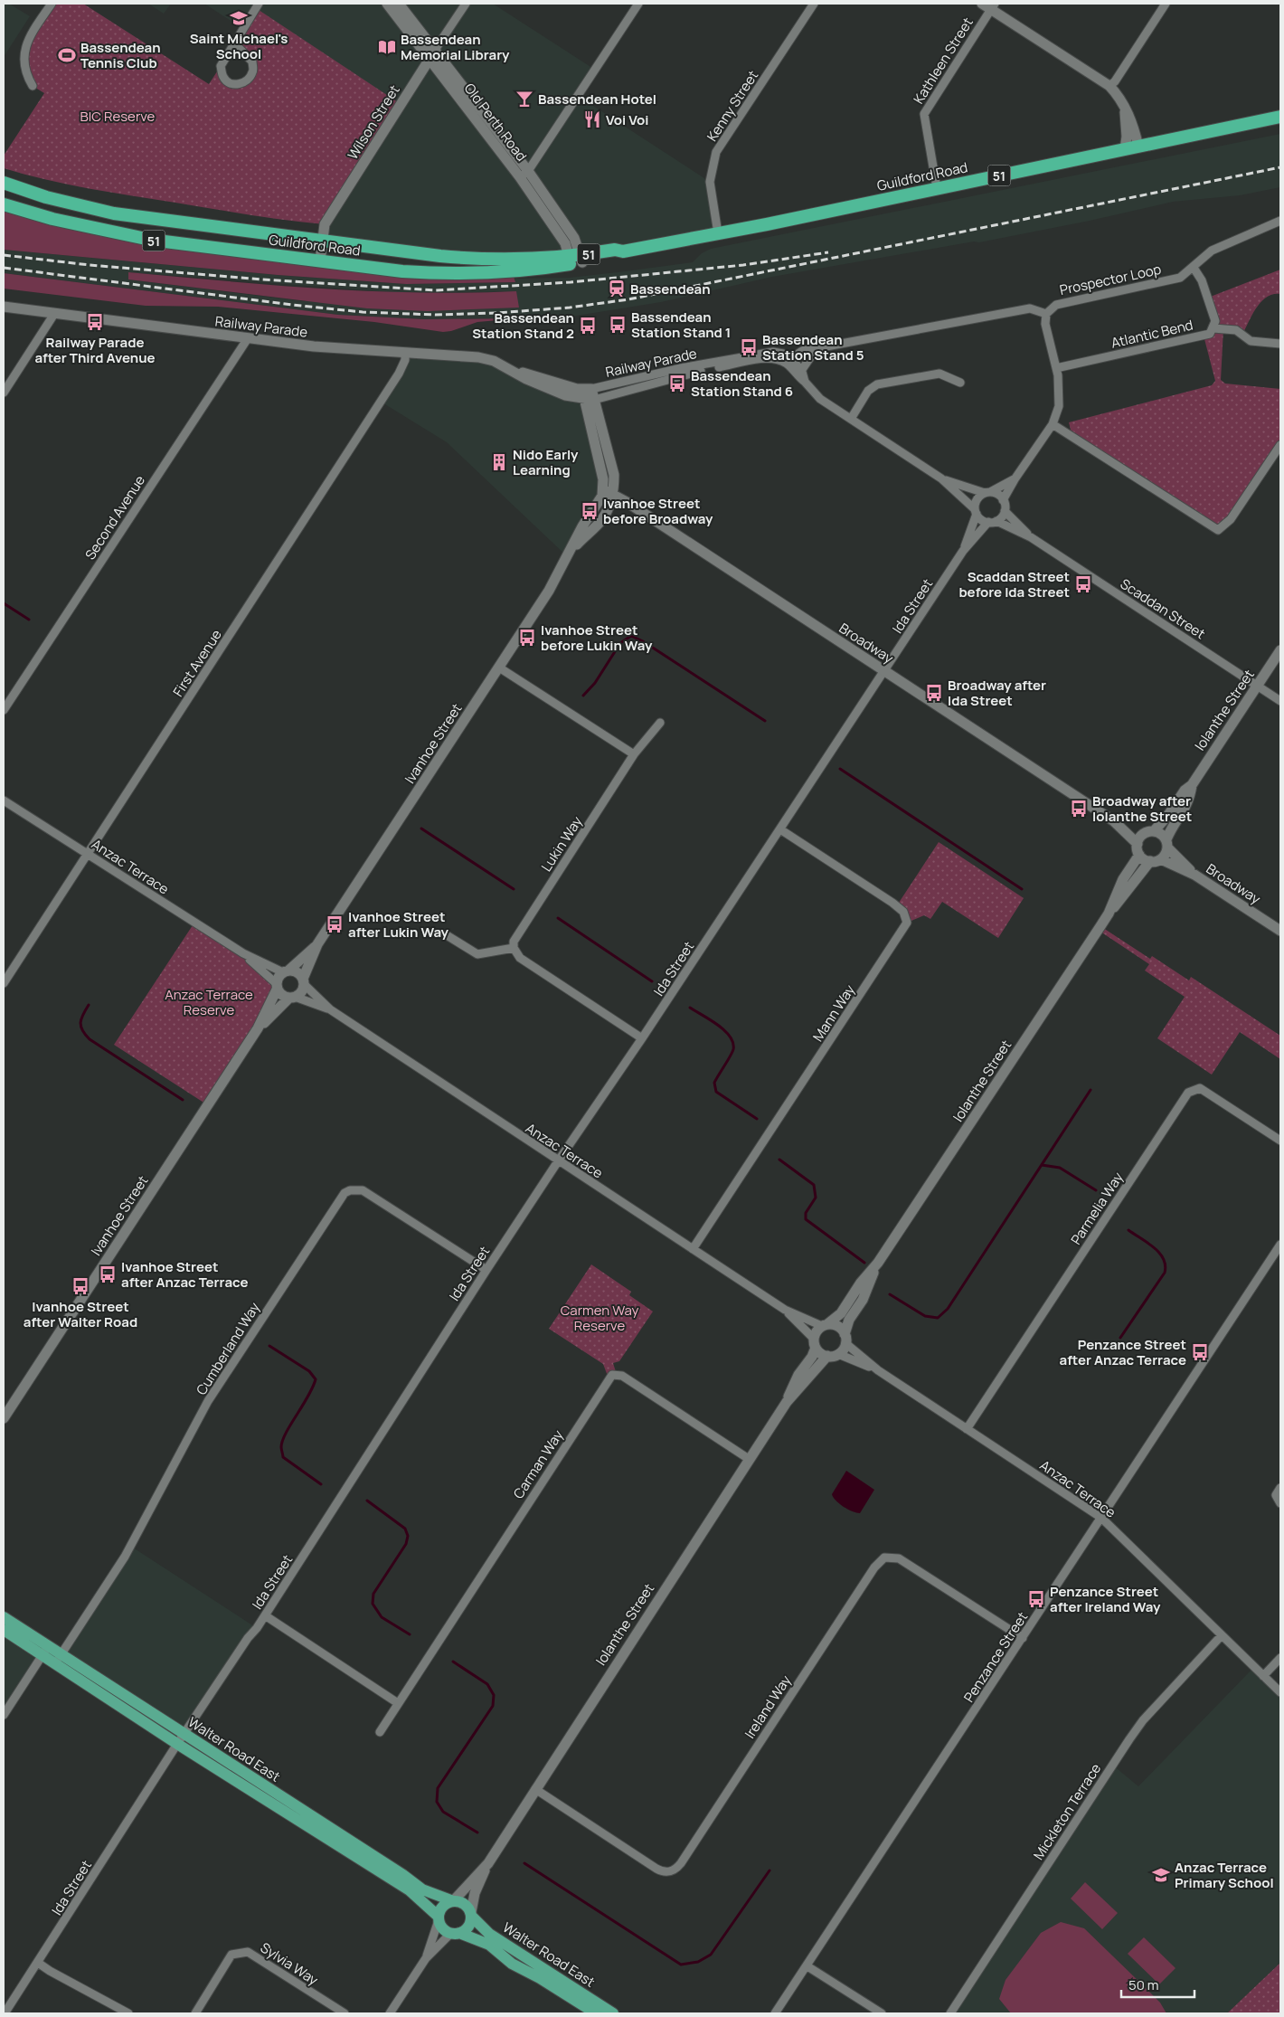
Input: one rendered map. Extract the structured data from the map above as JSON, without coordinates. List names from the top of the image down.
{
  "streets": {
    "highway": ["51", "Guildford Road"],
    "main road": ["Walter Road East"],
    "street": [
      "Kathleen Street",
      "Kenny Street",
      "Wilson Street",
      "Old Perth Road",
      "Prospector Loop",
      "Railway Parade",
      "Atlantic Bend",
      "Second Avenue",
      "Ida Street",
      "Scaddan Street",
      "Broadway",
      "First Avenue",
      "Iolanthe Street",
      "Ivanhoe Street",
      "Lukin Way",
      "Anzac Terrace",
      "Mann Way",
      "Parmelia Way",
      "Cumberland Way",
      "Carman Way",
      "Penzance Street",
      "Ireland Way",
      "Mickleton Terrace",
      "Sylvia Way"
    ]
  },
  "crossings": [
    ["Kathleen Street", "Guildford Road"],
    ["Kenny Street", "Guildford Road"],
    ["Wilson Street", "Old Perth Road"],
    ["Wilson Street", "Guildford Road"],
    ["Old Perth Road", "Guildford Road"],
    ["Prospector Loop", "Atlantic Bend"],
    ["Railway Parade", "Second Avenue"],
    ["Railway Parade", "First Avenue"],
    ["Railway Parade", "Ivanhoe Street"],
    ["Ida Street", "Scaddan Street"],
    ["Ida Street", "Broadway"],
    ["Ida Street", "Anzac Terrace"],
    ["Ida Street", "Mann Way"],
    ["Ida Street", "Cumberland Way"],
    ["Ida Street", "Walter Road East"],
    ["Scaddan Street", "Iolanthe Street"],
    ["Broadway", "Iolanthe Street"],
    ["Broadway", "Ivanhoe Street"],
    ["First Avenue", "Anzac Terrace"],
    ["Iolanthe Street", "Anzac Terrace"],
    ["Iolanthe Street", "Carman Way"],
    ["Iolanthe Street", "Ireland Way"],
    ["Iolanthe Street", "Walter Road East"],
    ["Ivanhoe Street", "Anzac Terrace"],
    ["Anzac Terrace", "Mann Way"],
    ["Anzac Terrace", "Parmelia Way"],
    ["Anzac Terrace", "Penzance Street"],
    ["Anzac Terrace", "Mickleton Terrace"],
    ["Cumberland Way", "Walter Road East"],
    ["Penzance Street", "Ireland Way"]
  ],
  "parks": ["BIC Reserve", "Anzac Terrace Reserve", "Carmen Way Reserve"],
  "places": {
    "school or university": ["Saint Michael's School", "Anzac Terrace Primary School"],
    "library": ["Bassendean Memorial Library"],
    "sports": ["Bassendean Tennis Club"],
    "bar": ["Bassendean Hotel"],
    "restaurant": ["Voi Voi"],
    "station": ["Bassendean"],
    "bus stop": [
      "Railway Parade after Third Avenue",
      "Bassendean Station Stand 1",
      "Bassendean Station Stand 2",
      "Bassendean Station Stand 5",
      "Bassendean Station Stand 6",
      "Ivanhoe Street before Broadway",
      "Scaddan Street before Ida Street",
      "Ivanhoe Street before Lukin Way",
      "Broadway after Ida Street",
      "Broadway after Iolanthe Street",
      "Ivanhoe Street after Lukin Way",
      "Ivanhoe Street after Anzac Terrace",
      "Ivanhoe Street after Walter Road",
      "Penzance Street after Anzac Terrace",
      "Penzance Street after Ireland Way"
    ],
    "building": ["Nido Early Learning"]
  },
  "scale_bar": "50 m"
}
